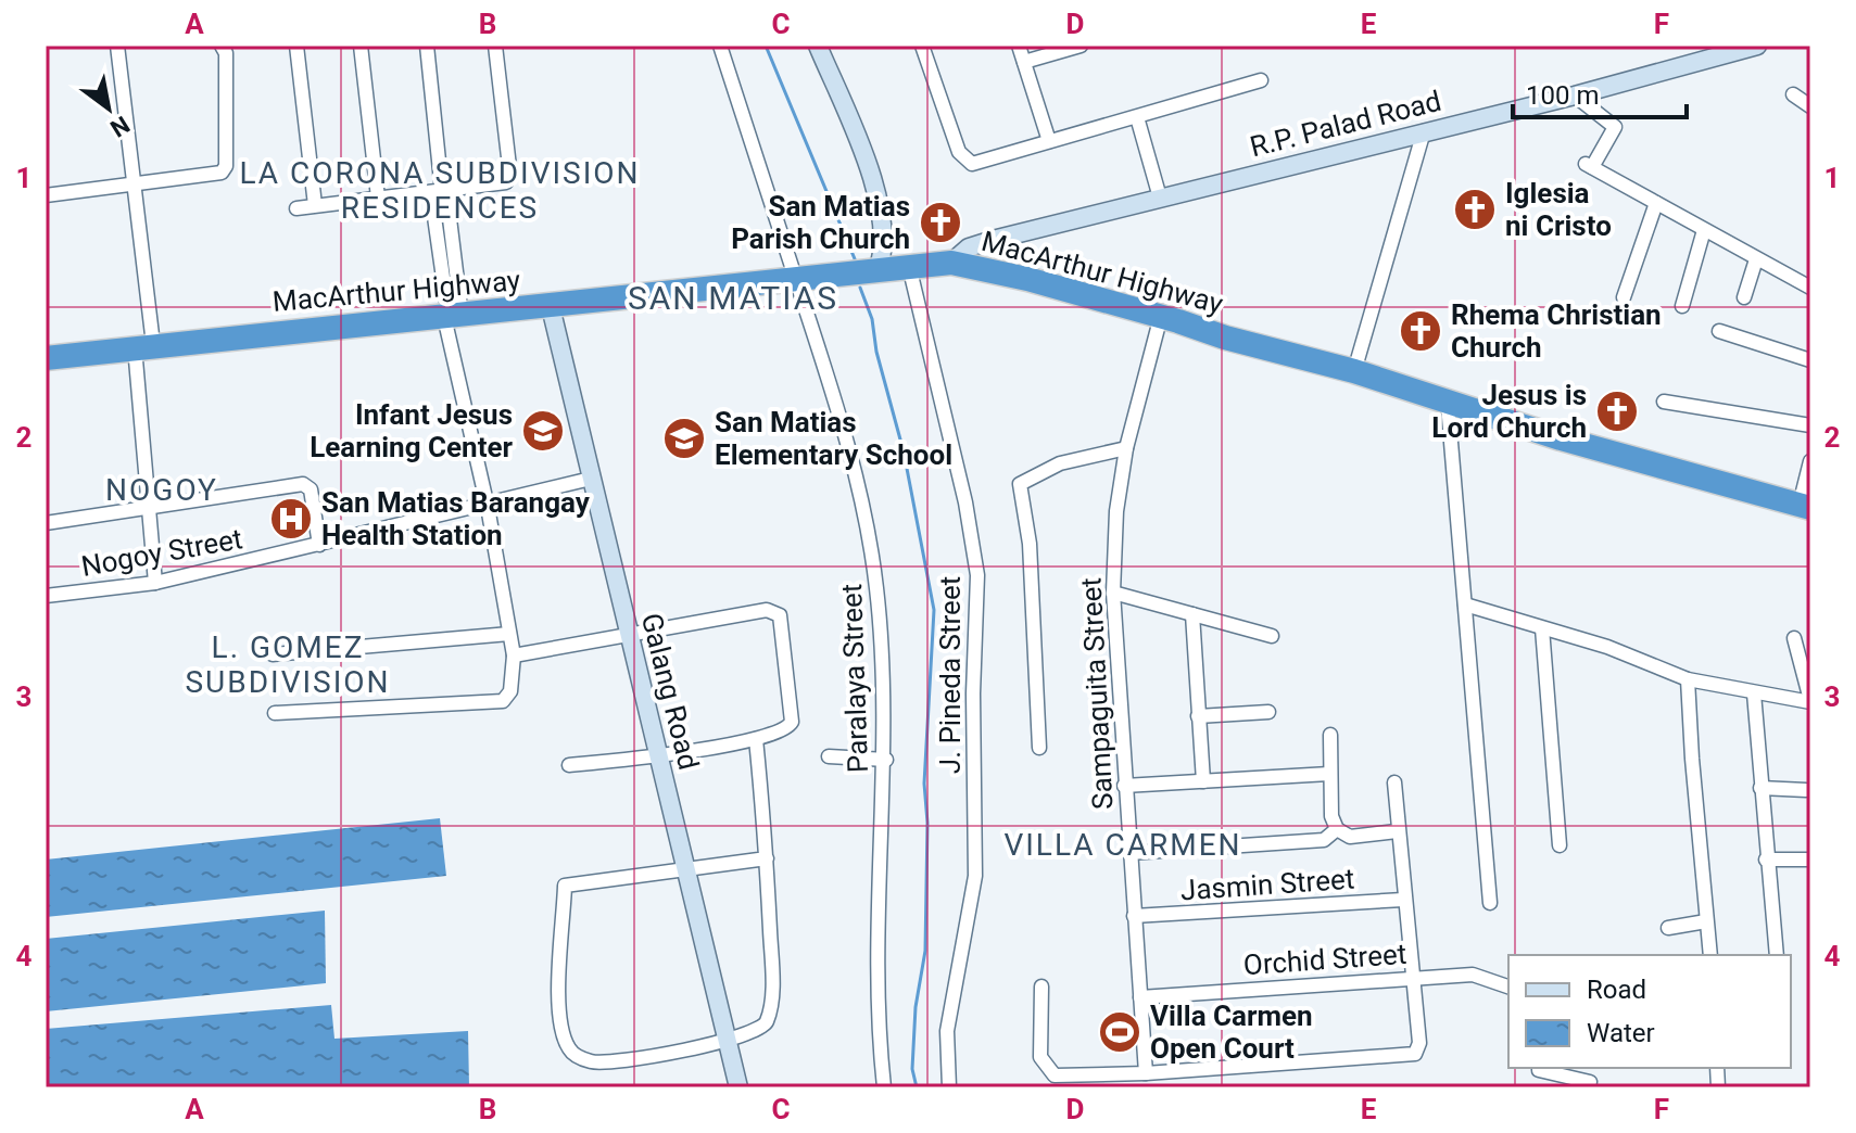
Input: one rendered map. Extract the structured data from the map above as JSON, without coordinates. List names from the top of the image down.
{
  "streets": {
    "highway": ["MacArthur Highway"],
    "street": [
      "R.P. Palad Road",
      "Nogoy Street",
      "J. Pineda Street",
      "Paralaya Street",
      "Galang Road",
      "Sampaguita Street",
      "Jasmin Street",
      "Orchid Street"
    ]
  },
  "crossings": [
    ["R.P. Palad Road", "MacArthur Highway"],
    ["MacArthur Highway", "J. Pineda Street"],
    ["MacArthur Highway", "Paralaya Street"],
    ["MacArthur Highway", "Galang Road"],
    ["MacArthur Highway", "Sampaguita Street"],
    ["Nogoy Street", "Galang Road"],
    ["Sampaguita Street", "Jasmin Street"],
    ["Sampaguita Street", "Orchid Street"]
  ],
  "districts": [
    "LA CORONA SUBDIVISION RESIDENCES",
    "SAN MATIAS",
    "NOGOY",
    "L. GOMEZ SUBDIVISION",
    "VILLA CARMEN"
  ],
  "places": {
    "church": [
      "Iglesia ni Cristo",
      "San Matias Parish Church",
      "Rhema Christian Church",
      "Jesus is Lord Church"
    ],
    "school or university": ["Infant Jesus Learning Center", "San Matias Elementary School"],
    "hospital": ["San Matias Barangay Health Station"],
    "sports": ["Villa Carmen Open Court"]
  },
  "legend": ["Road", "Water"],
  "scale_bar": "100 m",
  "north": "bottom right",
  "grid": {
    "columns": [
      "A",
      "B",
      "C",
      "D",
      "E",
      "F"
    ],
    "rows": [
      "1",
      "2",
      "3",
      "4"
    ]
  }
}
